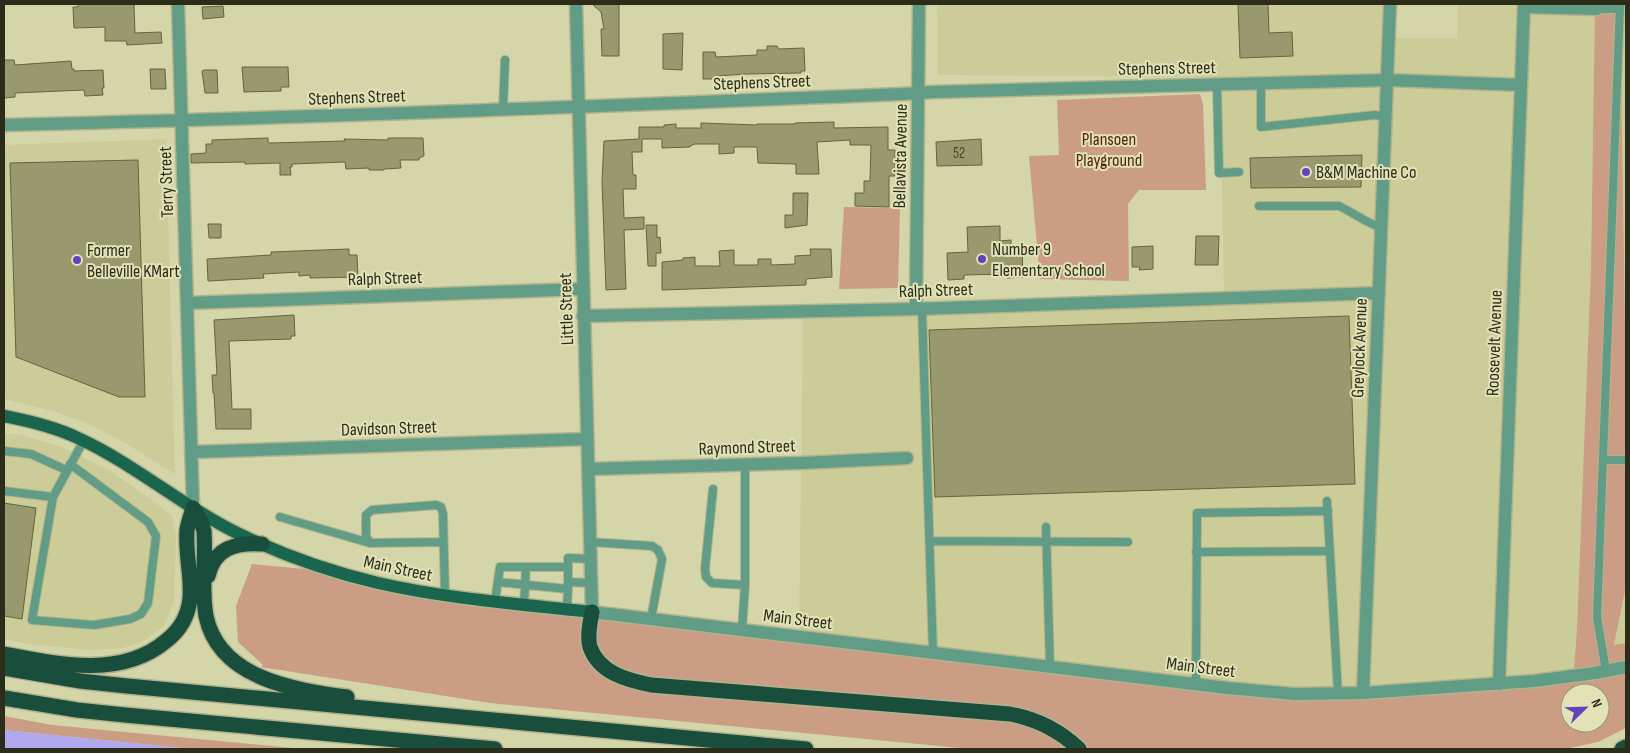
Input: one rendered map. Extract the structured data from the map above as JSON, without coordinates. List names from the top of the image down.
{
  "streets": {
    "main road": ["Main Street"],
    "street": [
      "Stephens Street",
      "Bellavista Avenue",
      "Terry Street",
      "Ralph Street",
      "Little Street",
      "Roosevelt Avenue",
      "Greylock Avenue",
      "Davidson Street",
      "Raymond Street"
    ]
  },
  "crossings": [
    ["Stephens Street", "Bellavista Avenue"],
    ["Stephens Street", "Terry Street"],
    ["Stephens Street", "Little Street"],
    ["Stephens Street", "Roosevelt Avenue"],
    ["Stephens Street", "Greylock Avenue"],
    ["Bellavista Avenue", "Ralph Street"],
    ["Terry Street", "Ralph Street"],
    ["Terry Street", "Davidson Street"],
    ["Terry Street", "Main Street"],
    ["Ralph Street", "Little Street"],
    ["Ralph Street", "Greylock Avenue"],
    ["Little Street", "Davidson Street"],
    ["Little Street", "Raymond Street"],
    ["Little Street", "Main Street"],
    ["Roosevelt Avenue", "Main Street"],
    ["Greylock Avenue", "Main Street"]
  ],
  "parks": ["Plansoen Playground"],
  "places": ["B&M Machine Co", "Number 9 Elementary School", "Former Belleville KMart"],
  "house_numbers": ["52"],
  "north": "top right"
}
